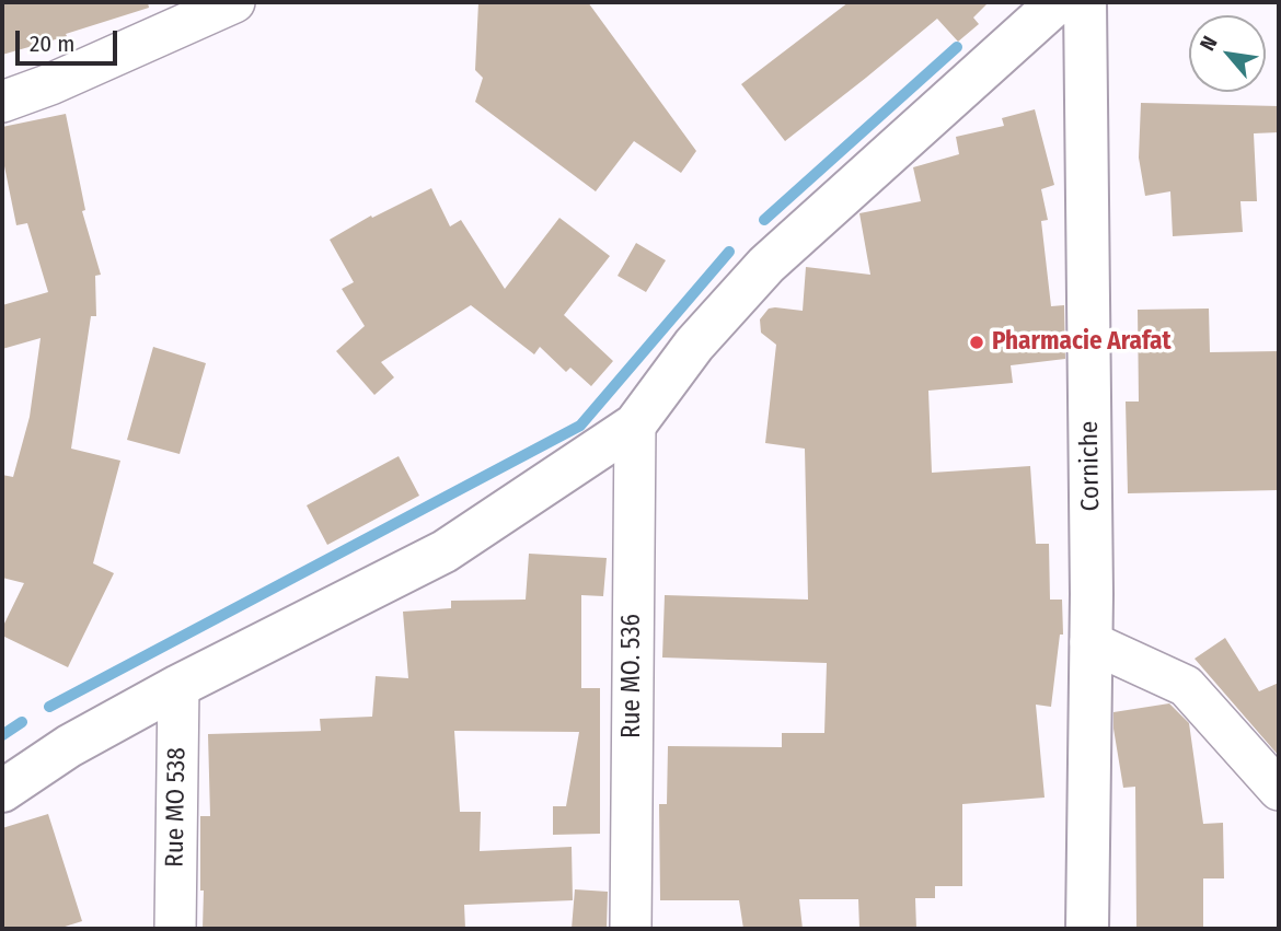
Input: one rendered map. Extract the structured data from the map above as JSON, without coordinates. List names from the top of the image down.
{
  "streets": {
    "street": ["Corniche", "Rue MO. 536", "Rue MO 538"]
  },
  "places": ["Pharmacie Arafat"],
  "scale_bar": "20 m",
  "north": "top left"
}
